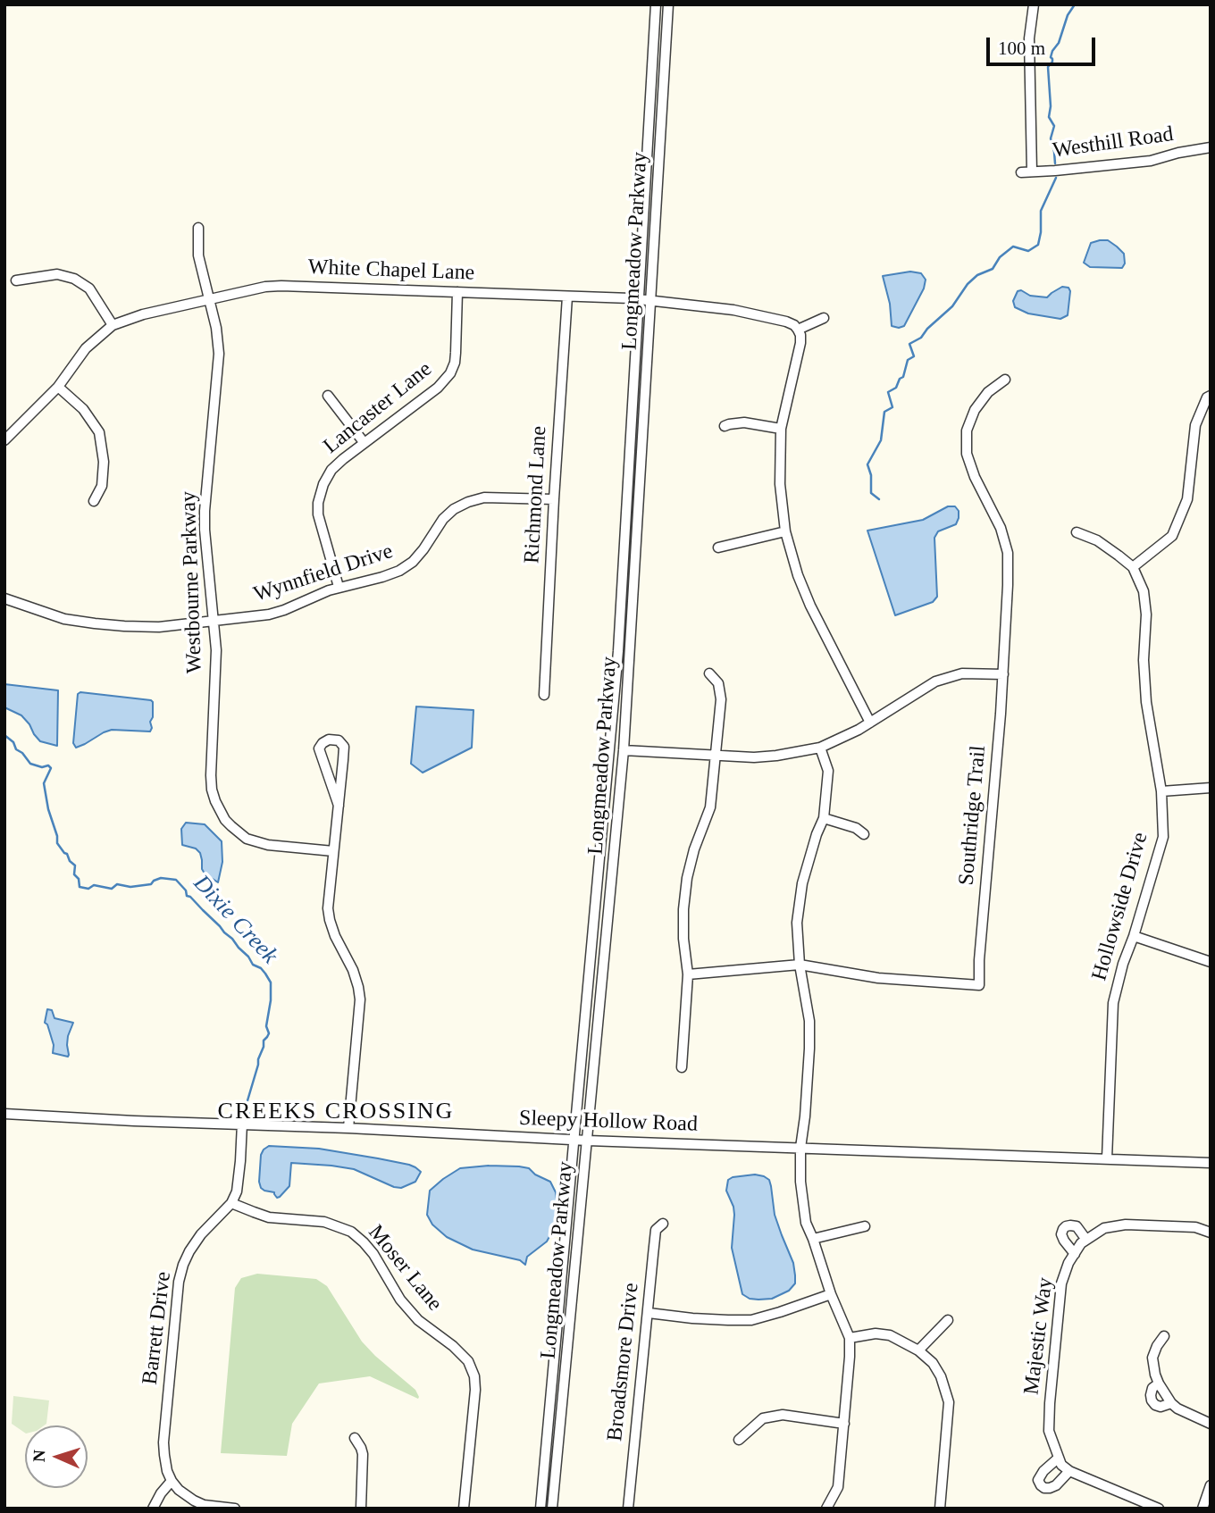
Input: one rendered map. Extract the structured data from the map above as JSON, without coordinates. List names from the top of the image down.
{
  "streets": {
    "street": [
      "Westhill Road",
      "Longmeadow Parkway",
      "White Chapel Lane",
      "Lancaster Lane",
      "Richmond Lane",
      "Wynnfield Drive",
      "Westbourne Parkway",
      "Southridge Trail",
      "Hollowside Drive",
      "Sleepy Hollow Road",
      "Moser Lane",
      "Barrett Drive",
      "Majestic Way",
      "Broadsmore Drive"
    ]
  },
  "crossings": [
    ["Longmeadow Parkway", "White Chapel Lane"],
    ["Longmeadow Parkway", "Sleepy Hollow Road"],
    ["White Chapel Lane", "Lancaster Lane"],
    ["White Chapel Lane", "Richmond Lane"],
    ["White Chapel Lane", "Westbourne Parkway"],
    ["Lancaster Lane", "Wynnfield Drive"],
    ["Richmond Lane", "Wynnfield Drive"],
    ["Wynnfield Drive", "Westbourne Parkway"],
    ["Hollowside Drive", "Sleepy Hollow Road"],
    ["Sleepy Hollow Road", "Barrett Drive"],
    ["Moser Lane", "Barrett Drive"]
  ],
  "districts": ["CREEKS CROSSING"],
  "water": ["Dixie Creek"],
  "scale_bar": "100 m",
  "north": "left"
}
